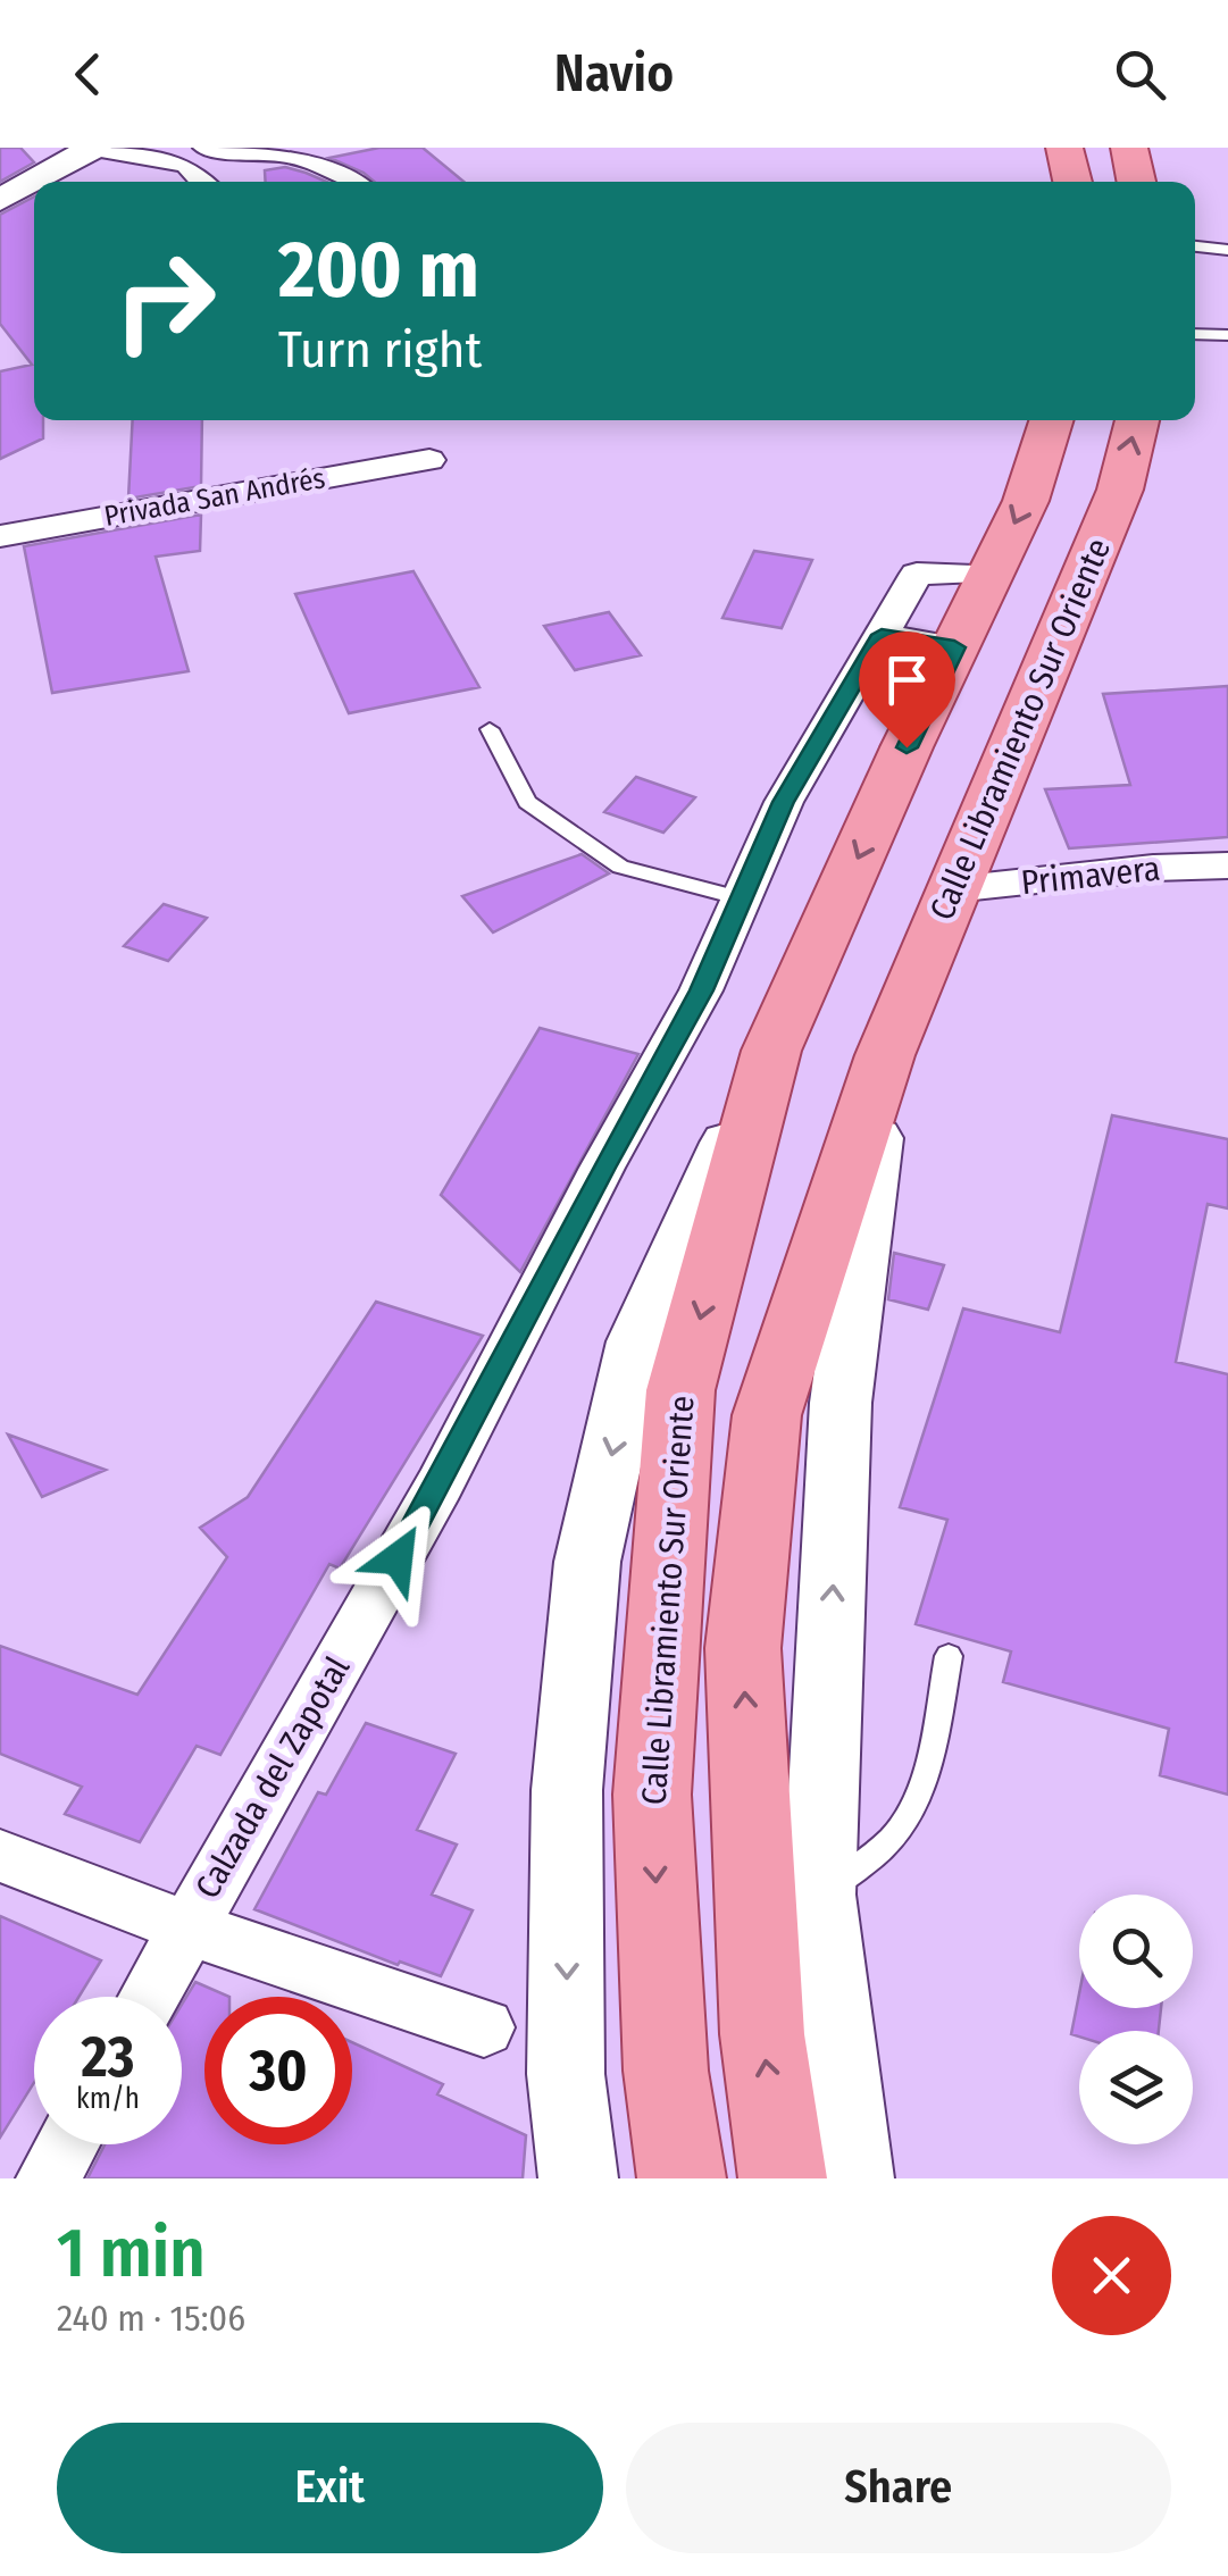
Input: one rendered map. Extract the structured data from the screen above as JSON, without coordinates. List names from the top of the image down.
{
  "streets": {
    "main road": ["Calle Libramiento Sur Oriente"],
    "street": ["Privada San Andrés", "Primavera", "Calzada del Zapotal"]
  },
  "crossings": [
    ["Calle Libramiento Sur Oriente", "Primavera"],
    ["Calle Libramiento Sur Oriente", "Calzada del Zapotal"]
  ],
  "page": {
    "header": "Navio",
    "turn": ["200 m", "Turn right"],
    "speed": "23 km/h",
    "limit": "30",
    "heading": ["1 min", "240 m · 15:06"],
    "buttons": ["Exit", "Share"]
  }
}
